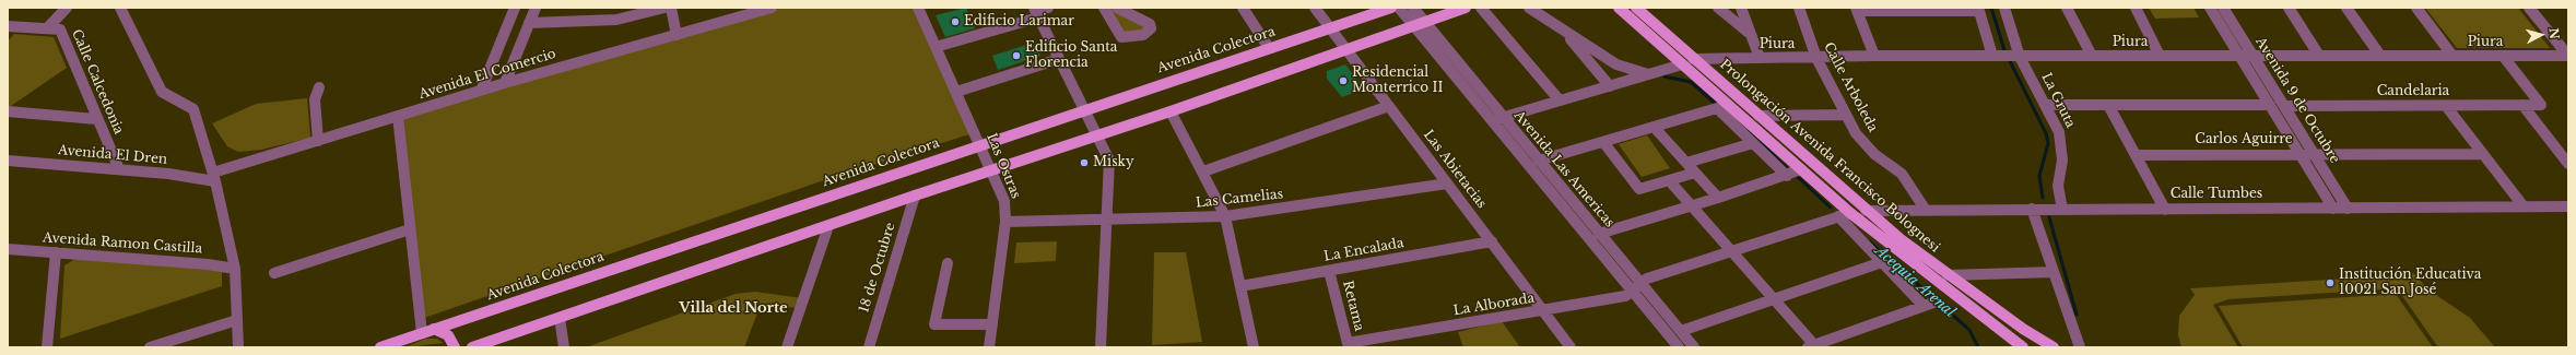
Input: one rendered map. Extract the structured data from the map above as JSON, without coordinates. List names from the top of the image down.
{
  "streets": {
    "main road": ["Avenida Colectora", "Prolongación Avenida Francisco Bolognesi"],
    "street": [
      "Piura",
      "Avenida El Comercio",
      "Calle Calcedonia",
      "Calle Arboleda",
      "Candelaria",
      "La Gruta",
      "Avenida 9 de Octubre",
      "Carlos Aguirre",
      "Avenida El Dren",
      "Las Ostras",
      "Las Abietacias",
      "Avenida Las Americas",
      "Calle Tumbes",
      "Las Camelias",
      "Avenida Ramon Castilla",
      "La Encalada",
      "18 de Octubre",
      "La Alborada",
      "Retama"
    ]
  },
  "crossings": [
    ["Piura", "Calle Arboleda"],
    ["Piura", "Candelaria"],
    ["Piura", "La Gruta"],
    ["Piura", "Avenida 9 de Octubre"],
    ["Piura", "Prolongación Avenida Francisco Bolognesi"],
    ["Avenida Colectora", "Las Ostras"],
    ["Avenida Colectora", "Las Abietacias"],
    ["Avenida El Comercio", "Avenida El Dren"],
    ["Calle Calcedonia", "Avenida El Dren"],
    ["Calle Arboleda", "Calle Tumbes"],
    ["Candelaria", "Avenida 9 de Octubre"],
    ["La Gruta", "Calle Tumbes"],
    ["Avenida 9 de Octubre", "Carlos Aguirre"],
    ["Avenida 9 de Octubre", "Calle Tumbes"],
    ["Prolongación Avenida Francisco Bolognesi", "Calle Tumbes"],
    ["Prolongación Avenida Francisco Bolognesi", "La Alborada"],
    ["Las Ostras", "Las Camelias"],
    ["Las Abietacias", "Las Camelias"],
    ["Las Abietacias", "La Encalada"],
    ["Las Abietacias", "La Alborada"],
    ["Avenida Las Americas", "La Alborada"],
    ["La Encalada", "Retama"],
    ["La Alborada", "Retama"]
  ],
  "districts": ["Villa del Norte"],
  "water": ["Acequia Arenal"],
  "places": [
    "Edificio Larimar",
    "Edificio Santa Florencia",
    "Residencial Monterrico II",
    "Misky",
    "Institución Educativa 10021 San José"
  ],
  "north": "right"
}
